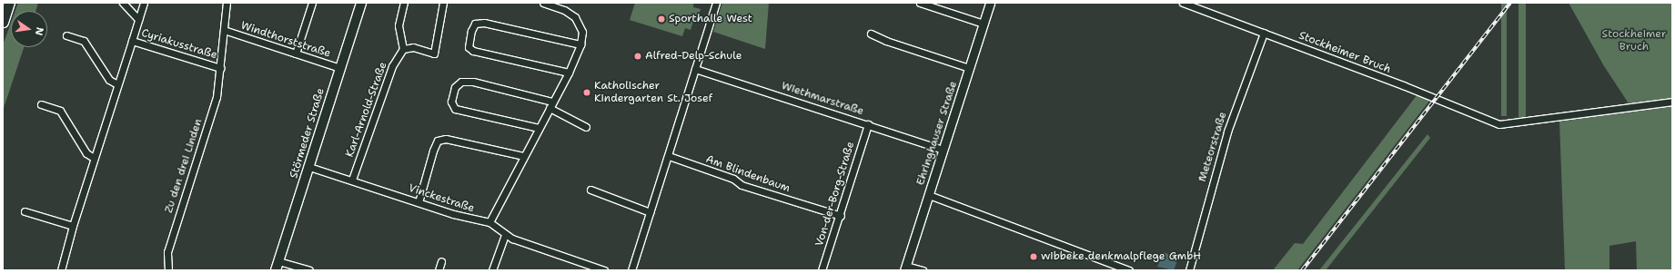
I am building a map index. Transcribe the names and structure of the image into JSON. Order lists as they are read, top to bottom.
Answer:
{
  "streets": {
    "main road": ["Störmeder Straße"],
    "street": [
      "Windthorststraße",
      "Cyriakusstraße",
      "Stockheimer Bruch",
      "Wiethmarstraße",
      "Karl-Arnold-Straße",
      "Ehringhauser Straße",
      "Meteorstraße",
      "Zu den drei Linden",
      "Am Blindenbaum",
      "Von-der-Borg-Straße",
      "Vinckestraße"
    ]
  },
  "crossings": [
    ["Windthorststraße", "Störmeder Straße"],
    ["Windthorststraße", "Zu den drei Linden"],
    ["Cyriakusstraße", "Zu den drei Linden"],
    ["Stockheimer Bruch", "Meteorstraße"],
    ["Wiethmarstraße", "Ehringhauser Straße"],
    ["Wiethmarstraße", "Von-der-Borg-Straße"],
    ["Karl-Arnold-Straße", "Vinckestraße"],
    ["Störmeder Straße", "Vinckestraße"],
    ["Am Blindenbaum", "Von-der-Borg-Straße"]
  ],
  "parks": ["Stockheimer Bruch"],
  "places": [
    "Sporthalle West",
    "Alfred-Delp-Schule",
    "Katholischer Kindergarten St. Josef",
    "wibbeke denkmalpflege GmbH"
  ],
  "north": "right"
}
